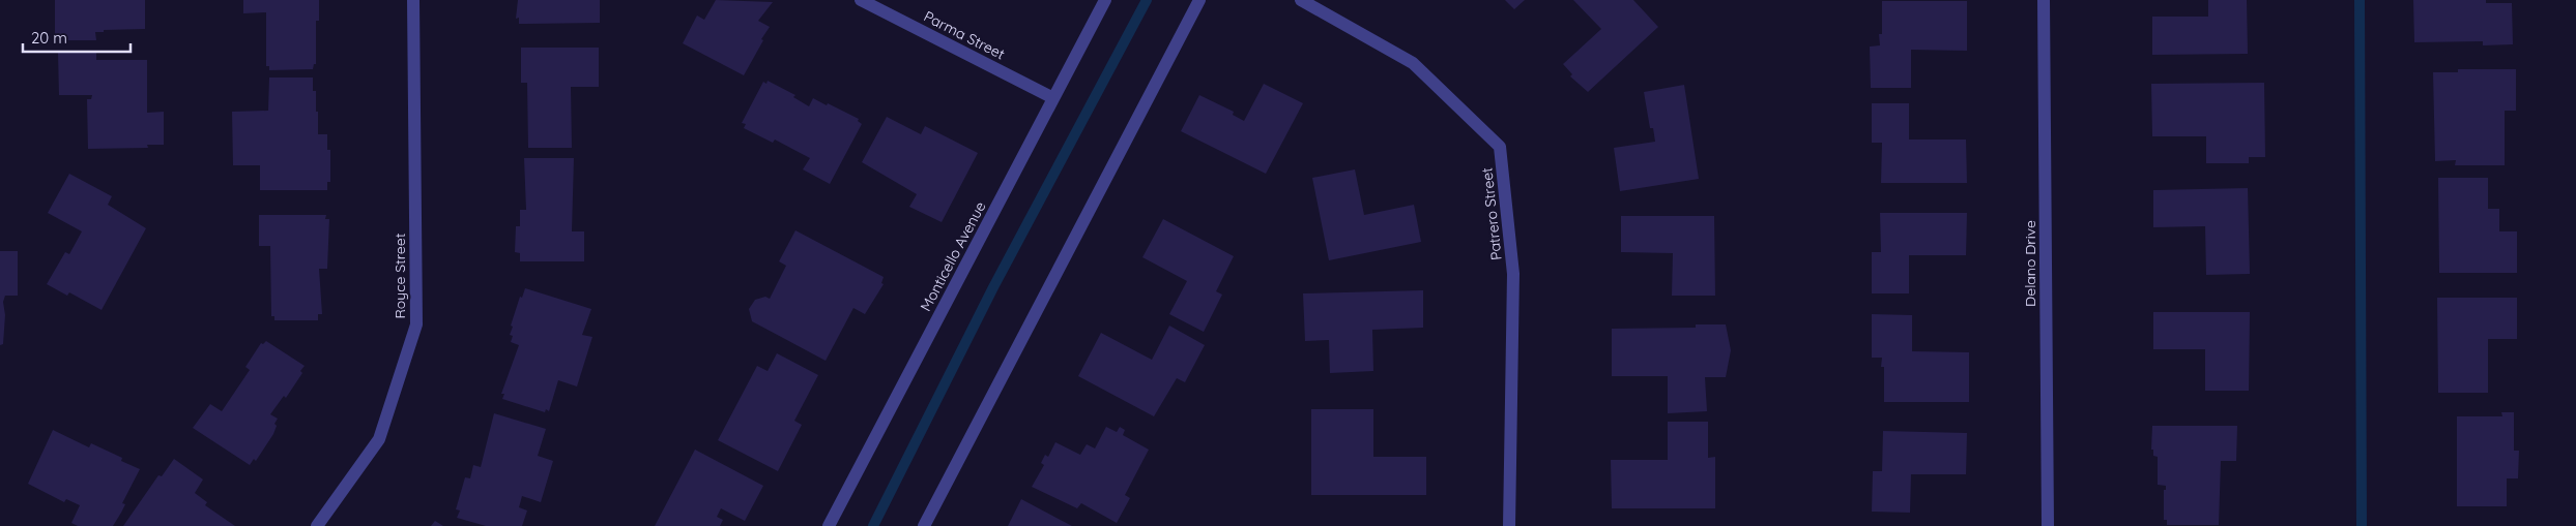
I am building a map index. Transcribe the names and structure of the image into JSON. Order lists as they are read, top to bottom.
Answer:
{
  "streets": {
    "street": [
      "Parma Street",
      "Patrero Street",
      "Monticello Avenue",
      "Delano Drive",
      "Royce Street"
    ]
  },
  "crossings": [
    ["Parma Street", "Monticello Avenue"]
  ],
  "scale_bar": "20 m"
}
